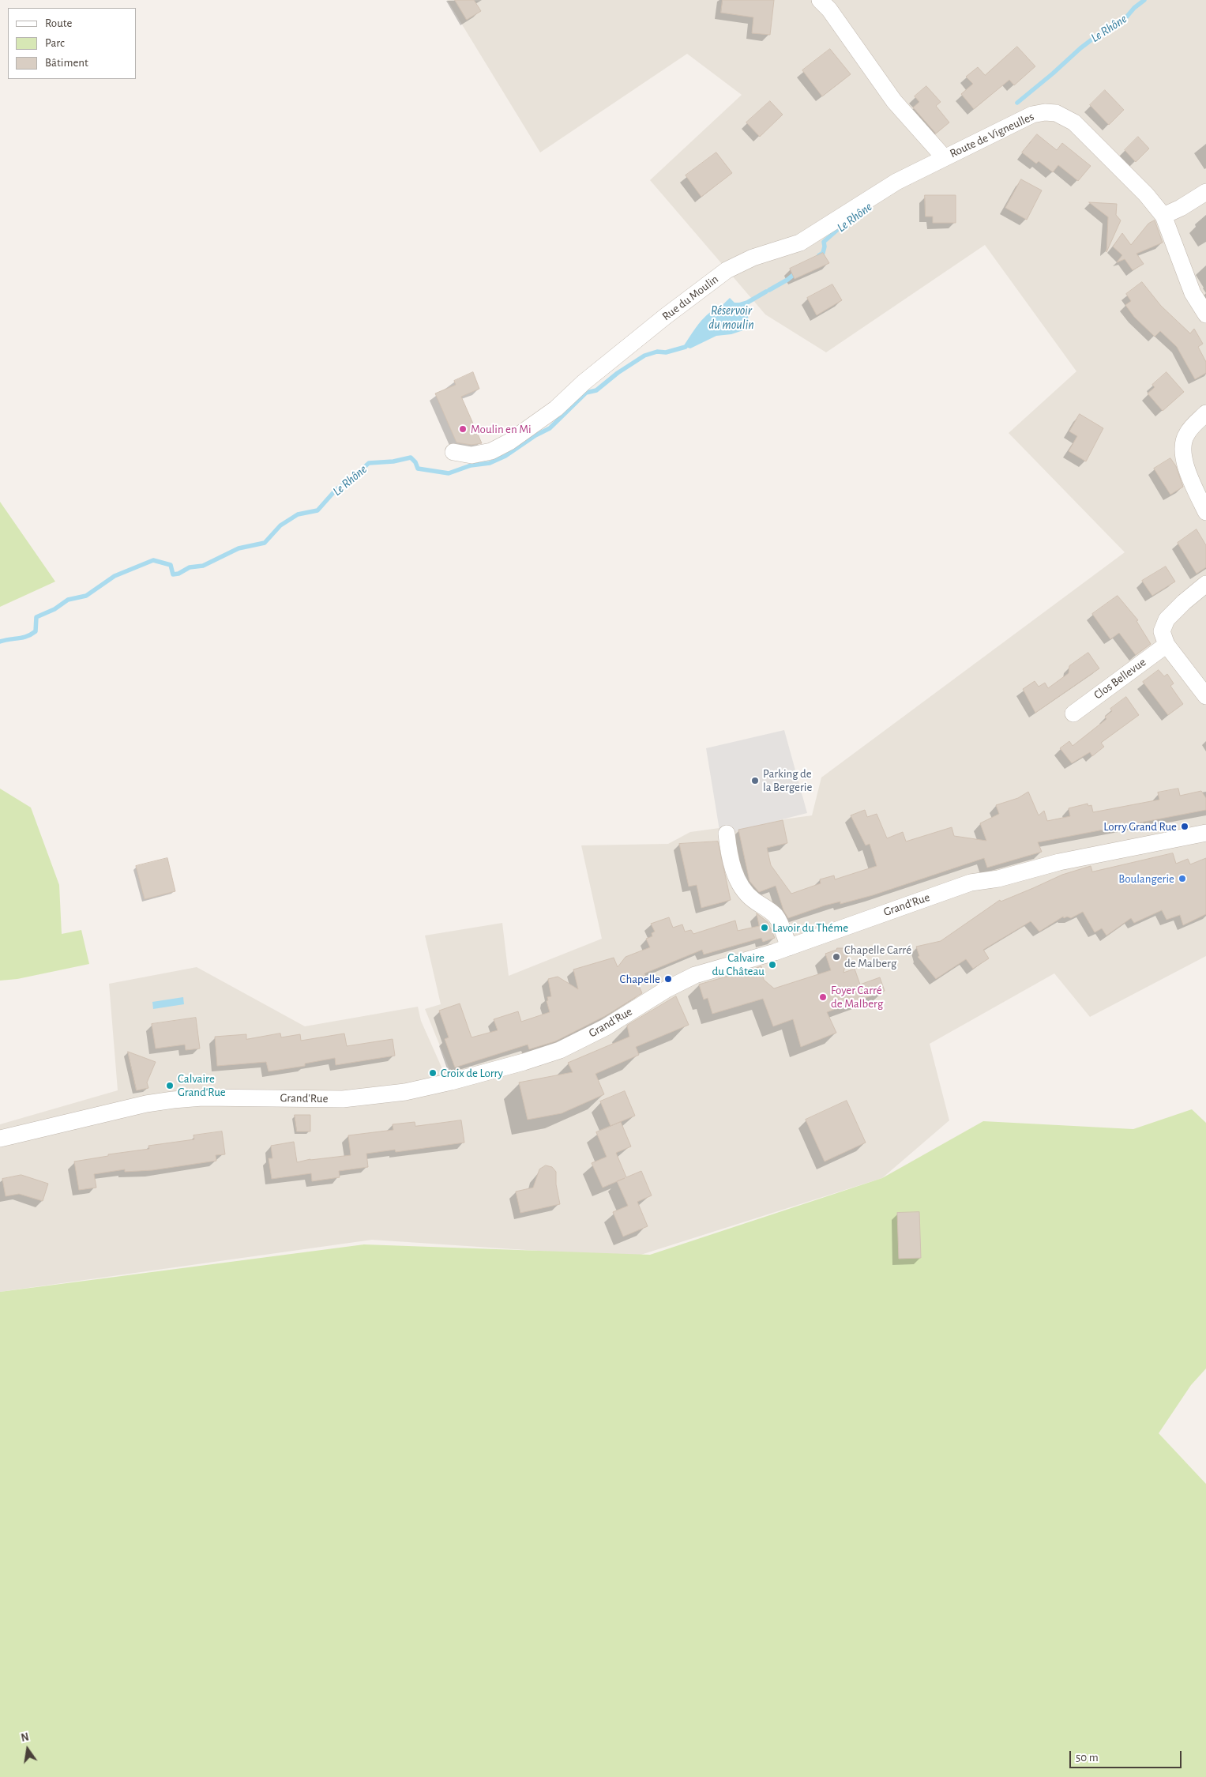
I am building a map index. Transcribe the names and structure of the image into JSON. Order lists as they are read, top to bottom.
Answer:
{
  "streets": {
    "street": [
      "Route de Vigneulles",
      "Rue du Moulin",
      "Clos Bellevue",
      "Grand'Rue"
    ]
  },
  "crossings": [
    ["Route de Vigneulles", "Rue du Moulin"]
  ],
  "water": ["Le Rhône", "Réservoir du moulin"],
  "places": [
    "Moulin en Mi",
    "Parking de la Bergerie",
    "Lorry Grand Rue",
    "Boulangerie",
    "Lavoir du Théme",
    "Chapelle Carré de Malberg",
    "Calvaire du Château",
    "Chapelle",
    "Foyer Carré de Malberg",
    "Croix de Lorry",
    "Calvaire Grand'Rue"
  ],
  "legend": ["Route", "Parc", "Bâtiment"],
  "scale_bar": "50 m",
  "north": "top"
}
